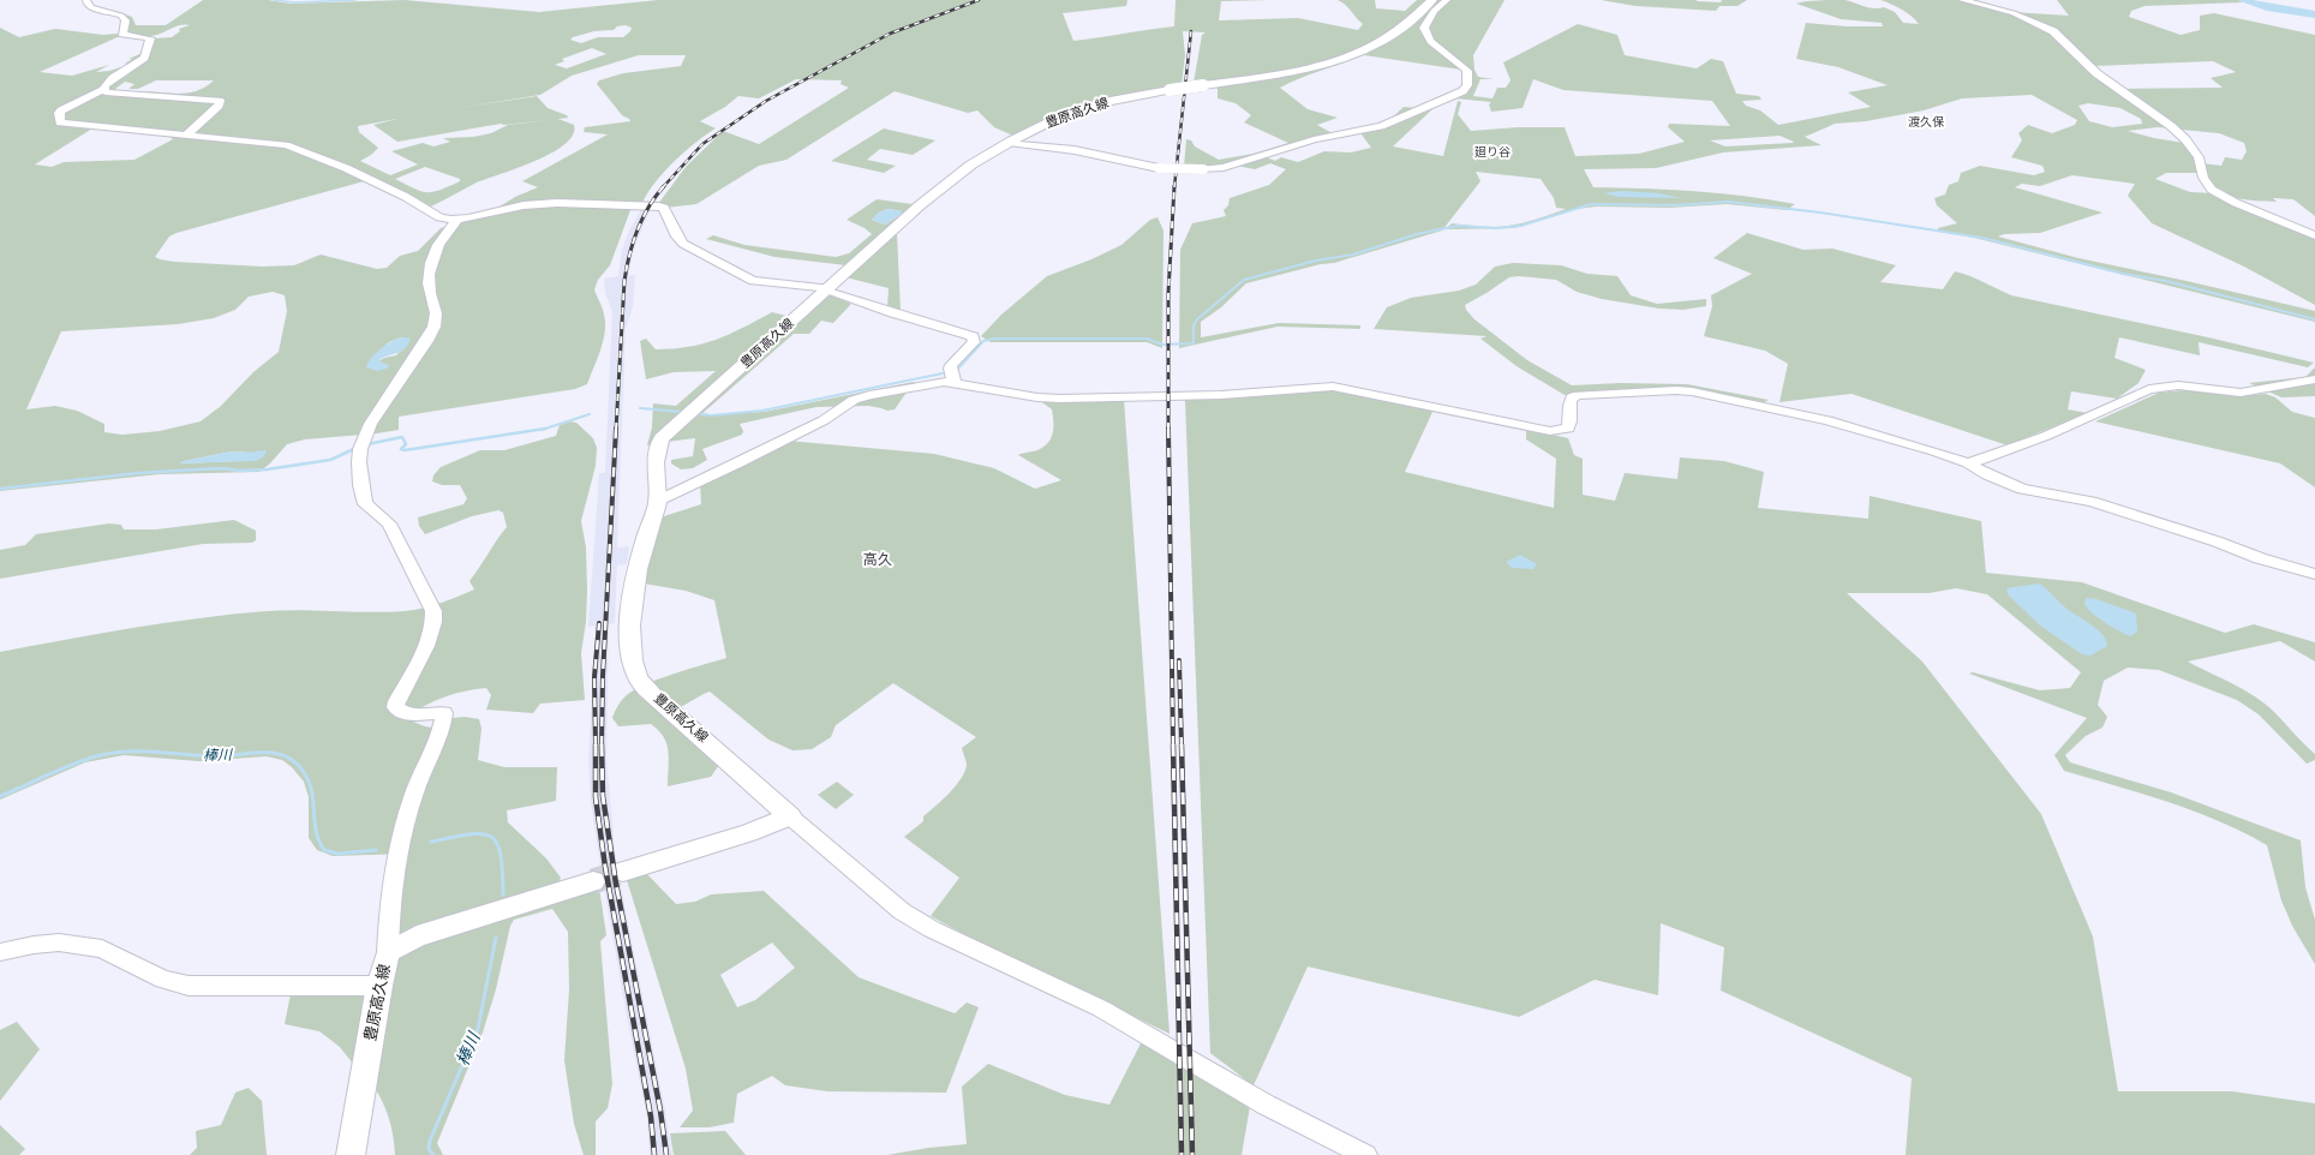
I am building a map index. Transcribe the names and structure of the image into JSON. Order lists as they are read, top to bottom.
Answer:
{
  "streets": {
    "main road": ["豊原高久線"]
  },
  "districts": ["渡久保", "廻り谷", "高久"],
  "water": ["棒川"]
}
